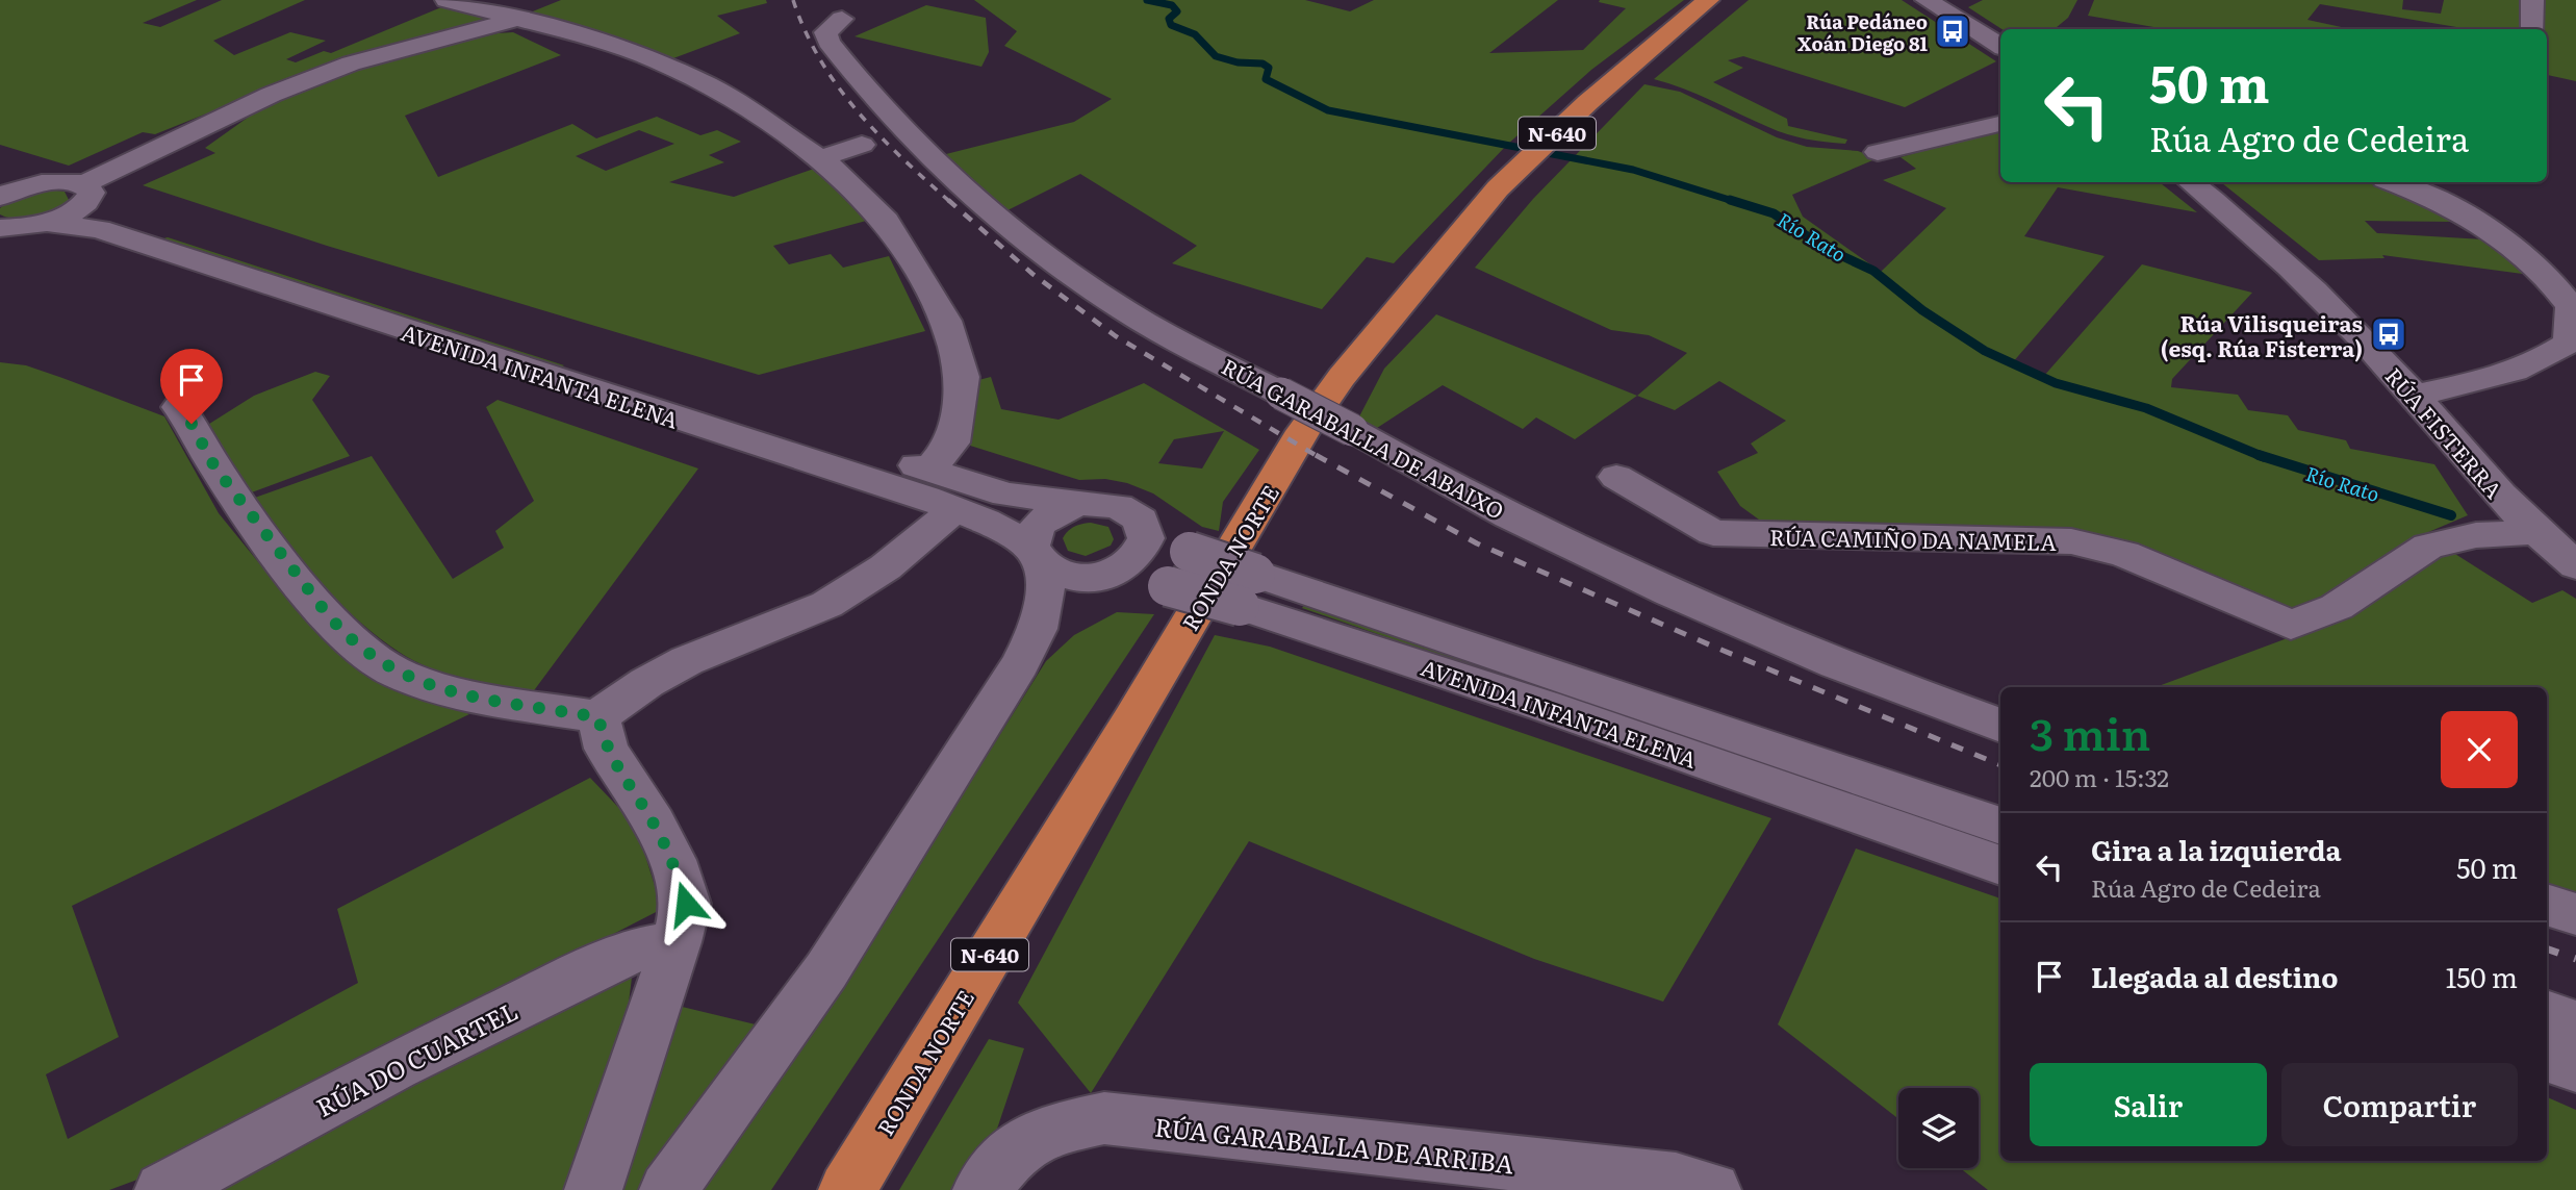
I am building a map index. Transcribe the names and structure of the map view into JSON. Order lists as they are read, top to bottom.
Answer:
{
  "streets": {
    "highway": ["N-640", "RONDA NORTE"],
    "street": [
      "AVENIDA INFANTA ELENA",
      "RÚA FISTERRA",
      "RÚA GARABALLA DE ABAIXO",
      "RÚA CAMIÑO DA NAMELA",
      "RÚA DO CUARTEL",
      "RÚA GARABALLA DE ARRIBA"
    ]
  },
  "crossings": [
    ["RÚA FISTERRA", "RÚA CAMIÑO DA NAMELA"]
  ],
  "water": ["Río Rato"],
  "places": {
    "bus stop": ["Rúa Pedáneo Xoán Diego 81", "Rúa Vilisqueiras (esq. Rúa Fisterra)"]
  },
  "page": {
    "turn": ["50 m", "Rúa Agro de Cedeira"],
    "heading": ["3 min", "200 m · 15:32"],
    "list": [
      {
        "name": "Gira a la izquierda",
        "note": "Rúa Agro de Cedeira",
        "value": "50 m"
      },
      {
        "name": "Llegada al destino",
        "value": "150 m"
      }
    ],
    "buttons": ["Salir", "Compartir"]
  }
}
